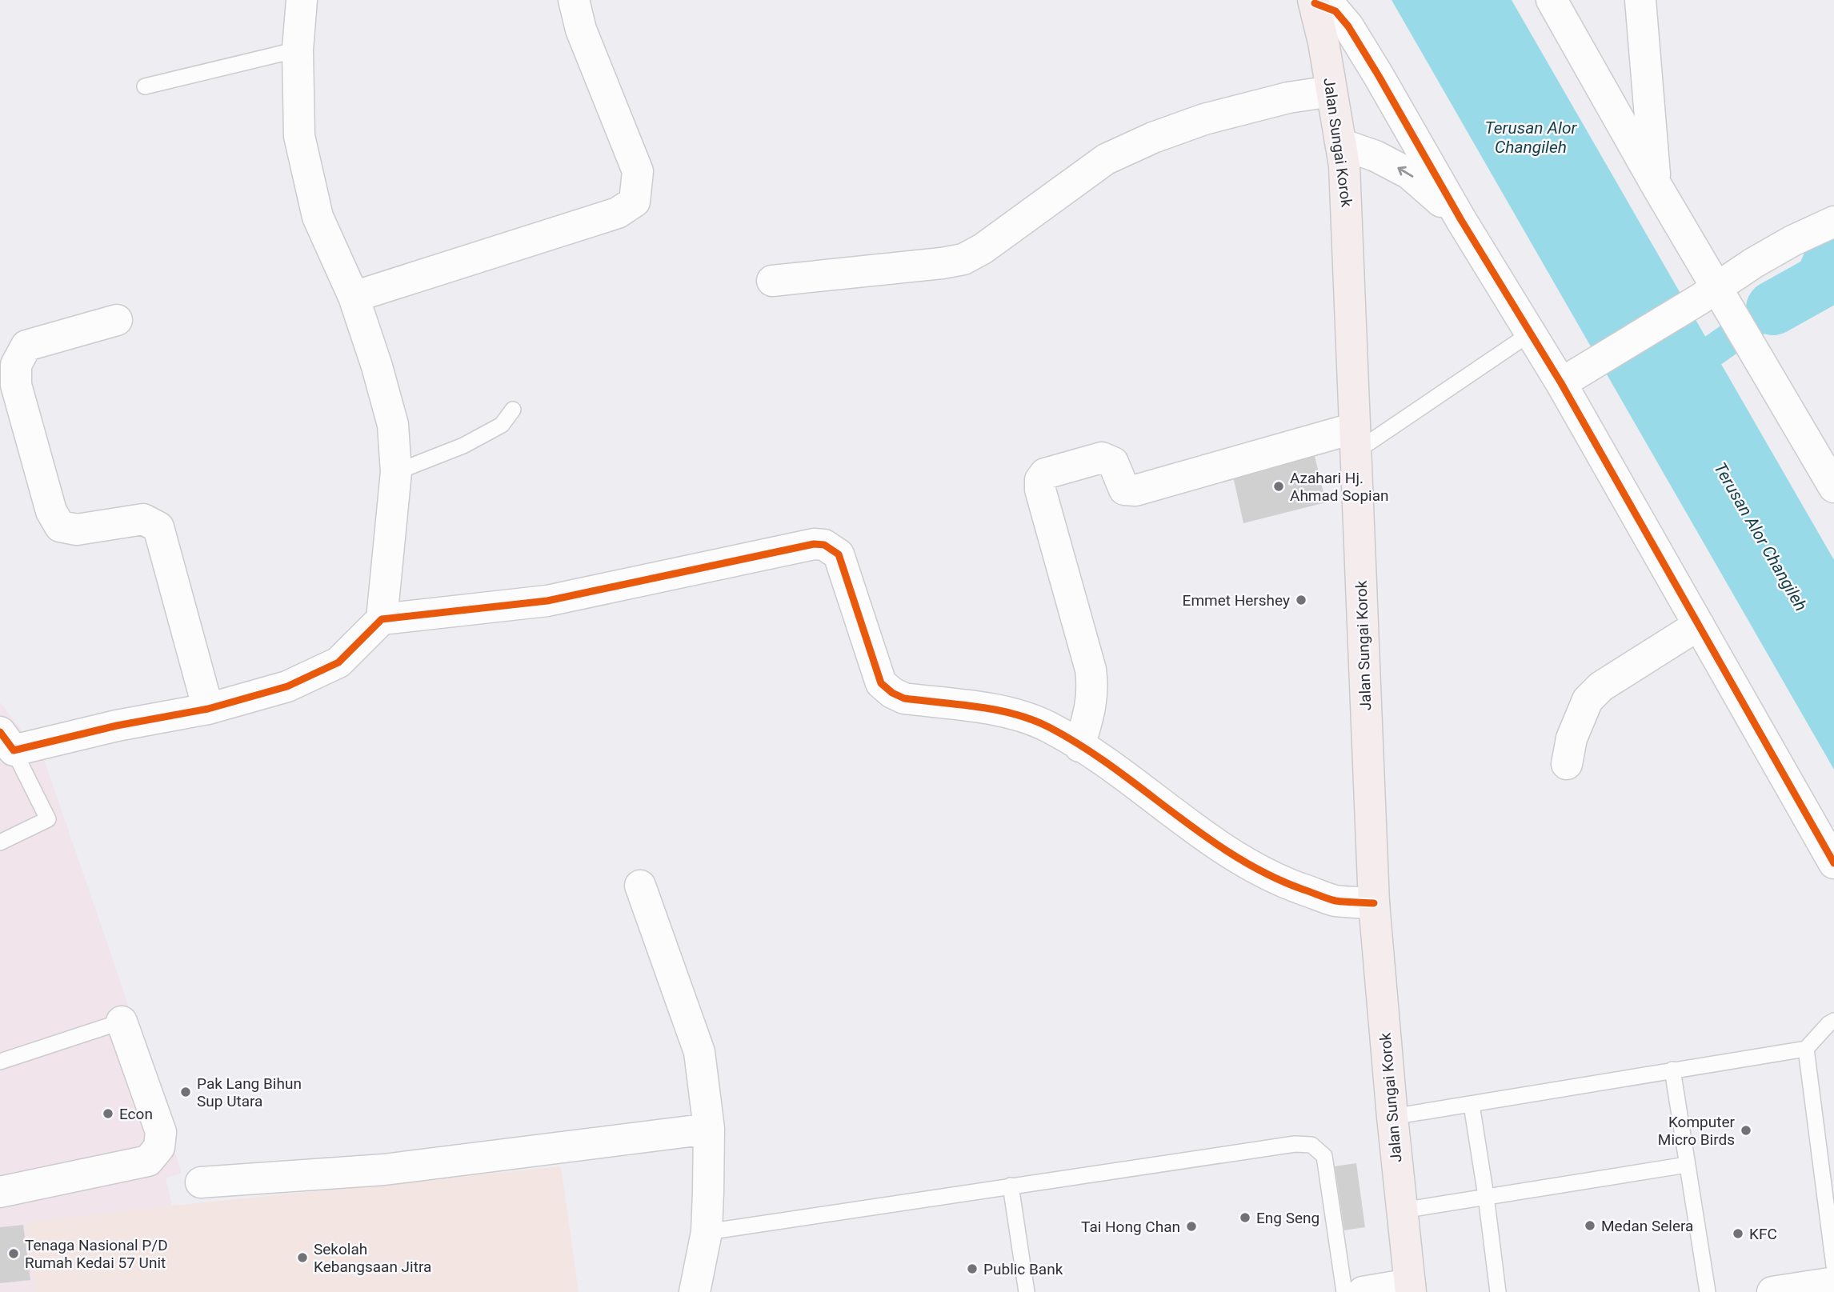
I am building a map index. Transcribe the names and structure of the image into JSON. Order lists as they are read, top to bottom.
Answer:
{
  "streets": {
    "main road": ["Jalan Sungai Korok"]
  },
  "water": ["Terusan Alor Changileh"],
  "places": [
    "Azahari Hj. Ahmad Sopian",
    "Emmet Hershey",
    "Pak Lang Bihun Sup Utara",
    "Econ",
    "Komputer Micro Birds",
    "Eng Seng",
    "Medan Selera",
    "Tai Hong Chan",
    "KFC",
    "Tenaga Nasional P/D Rumah Kedai 57 Unit",
    "Sekolah Kebangsaan Jitra",
    "Public Bank"
  ]
}
